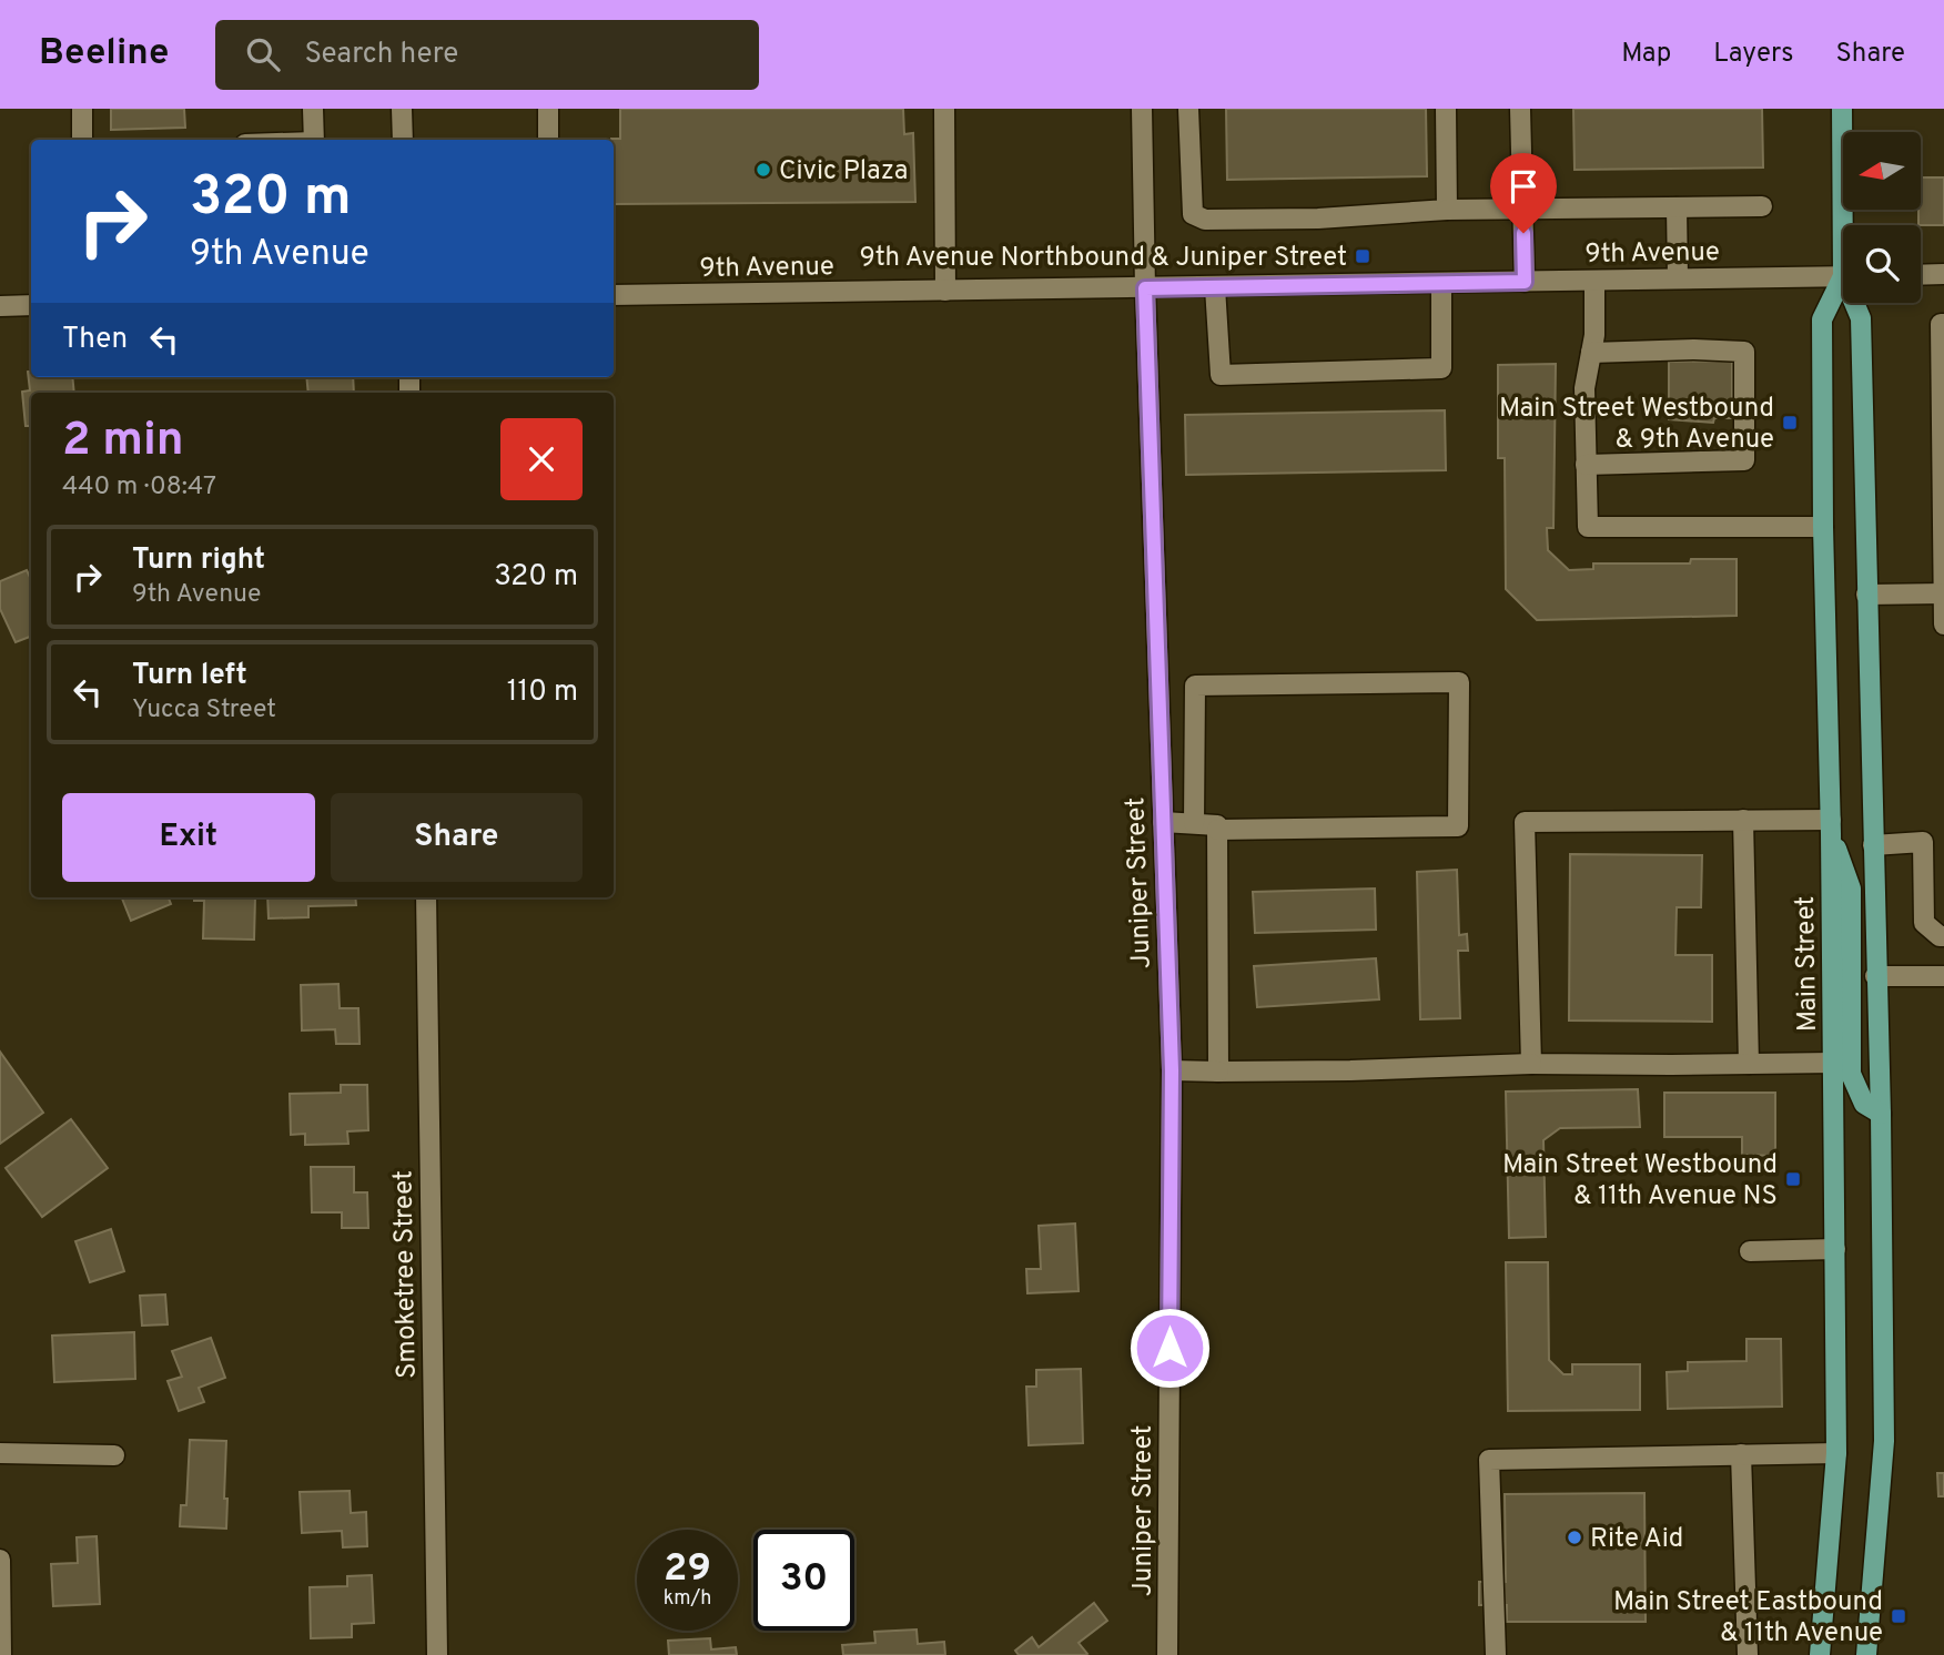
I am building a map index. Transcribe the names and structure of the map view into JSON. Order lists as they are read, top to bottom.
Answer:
{
  "streets": {
    "main road": ["Main Street"],
    "street": ["9th Avenue", "Juniper Street", "Smoketree Street"]
  },
  "crossings": [
    ["9th Avenue", "Juniper Street"]
  ],
  "places": {
    "other": ["Civic Plaza", "Rite Aid"],
    "transit": [
      "9th Avenue Northbound & Juniper Street",
      "Main Street Westbound & 9th Avenue",
      "Main Street Westbound & 11th Avenue NS",
      "Main Street Eastbound & 11th Avenue"
    ]
  },
  "north": "left",
  "page": {
    "header": "Beeline",
    "search": "Search here",
    "nav": ["Map", "Layers", "Share"],
    "turn": ["320 m", "9th Avenue"],
    "then": "Then",
    "heading": ["2 min", "440 m · 08:47"],
    "list": [
      {
        "name": "Turn right",
        "note": "9th Avenue",
        "value": "320 m"
      },
      {
        "name": "Turn left",
        "note": "Yucca Street",
        "value": "110 m"
      }
    ],
    "buttons": ["Exit", "Share"],
    "speed": "29 km/h",
    "limit": "30"
  }
}
